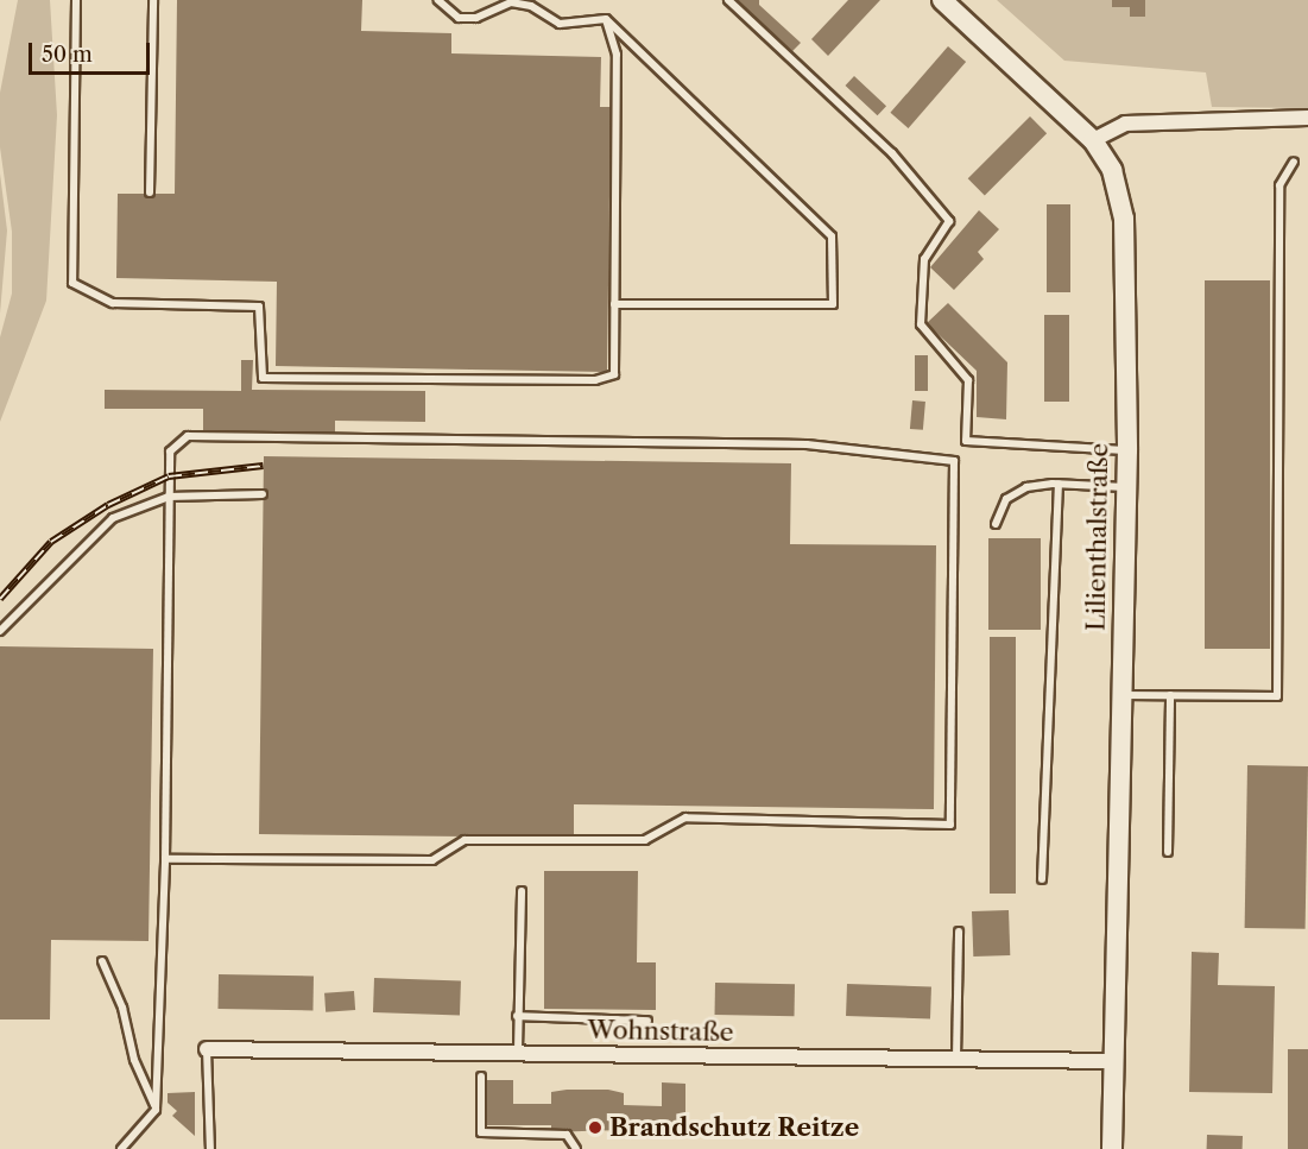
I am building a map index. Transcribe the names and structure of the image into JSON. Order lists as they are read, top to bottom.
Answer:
{
  "streets": {
    "main road": ["Lilienthalstraße"],
    "street": ["Wohnstraße"]
  },
  "crossings": [
    ["Lilienthalstraße", "Wohnstraße"]
  ],
  "places": ["Brandschutz Reitze"],
  "scale_bar": "50 m"
}
